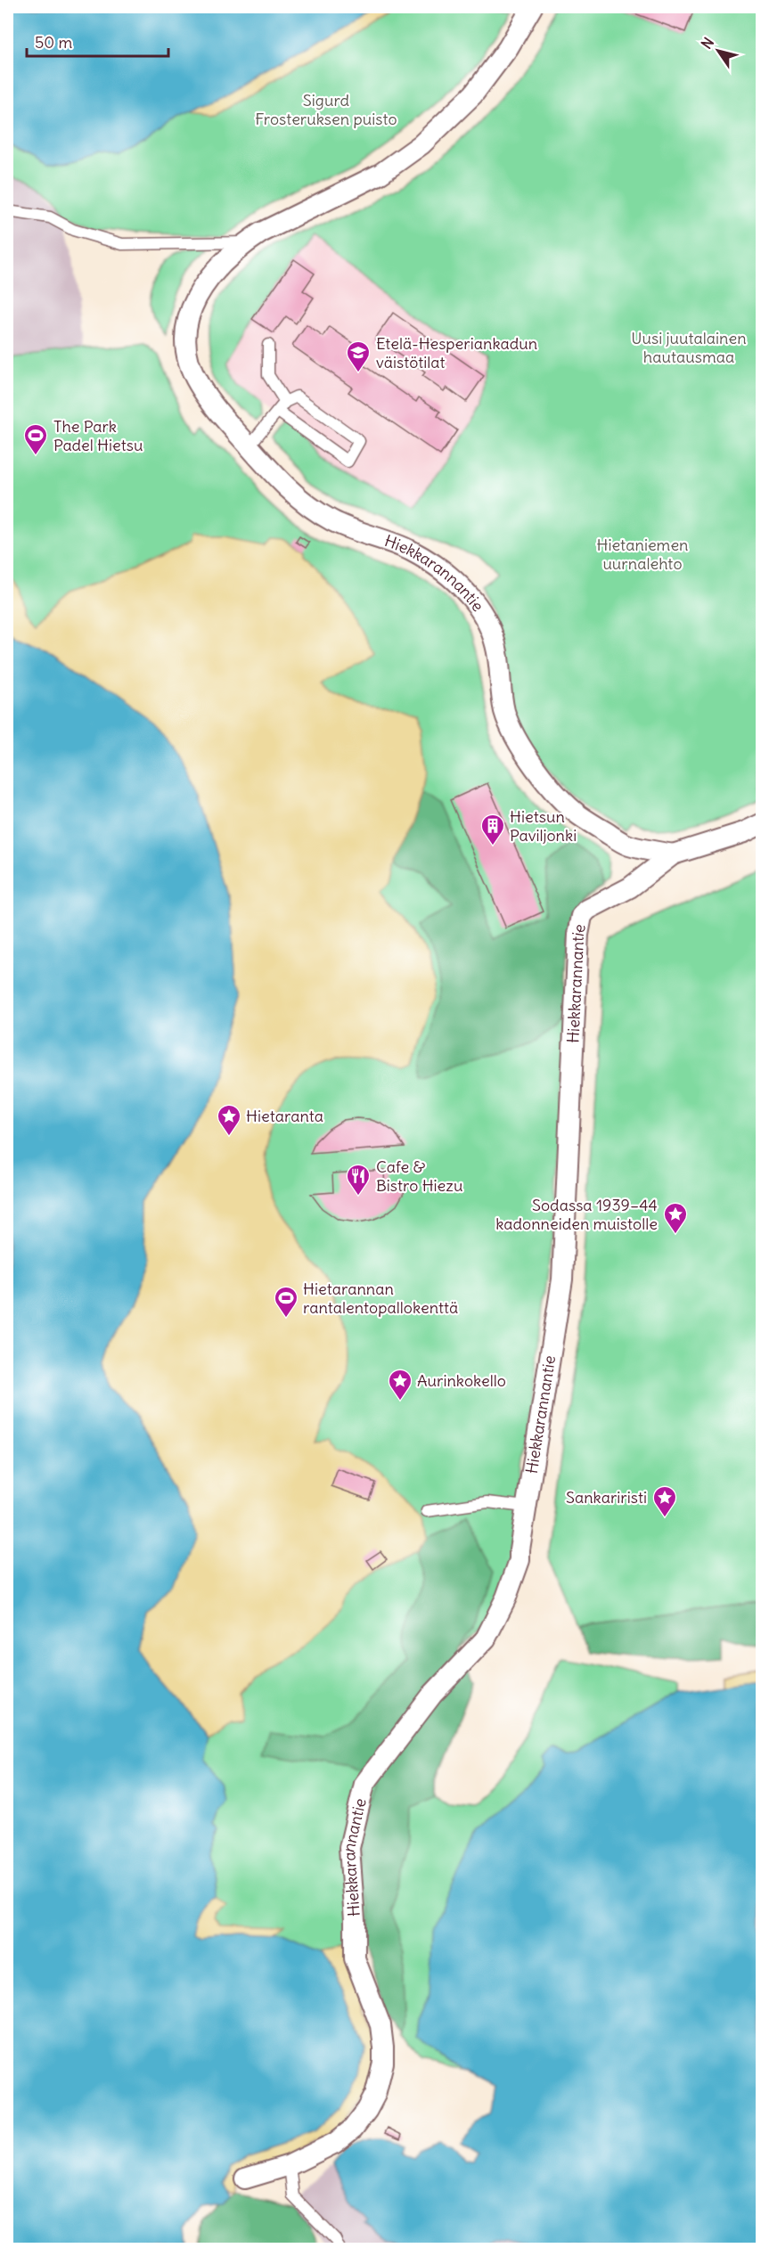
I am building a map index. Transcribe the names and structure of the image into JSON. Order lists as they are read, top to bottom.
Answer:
{
  "streets": {
    "street": ["Hiekkarannantie"]
  },
  "parks": ["Sigurd Frosteruksen puisto", "Uusi juutalainen hautausmaa", "Hietaniemen uurnalehto"],
  "places": {
    "school or university": ["Etelä-Hesperiankadun väistötilat"],
    "sports": ["The Park Padel Hietsu", "Hietarannan rantalentopallokenttä"],
    "building": ["Hietsun Paviljonki"],
    "place": [
      "Hietaranta",
      "Sodassa 1939–44 kadonneiden muistolle",
      "Aurinkokello",
      "Sankariristi"
    ],
    "restaurant": ["Cafe & Bistro Hiezu"]
  },
  "scale_bar": "50 m",
  "north": "top left"
}
